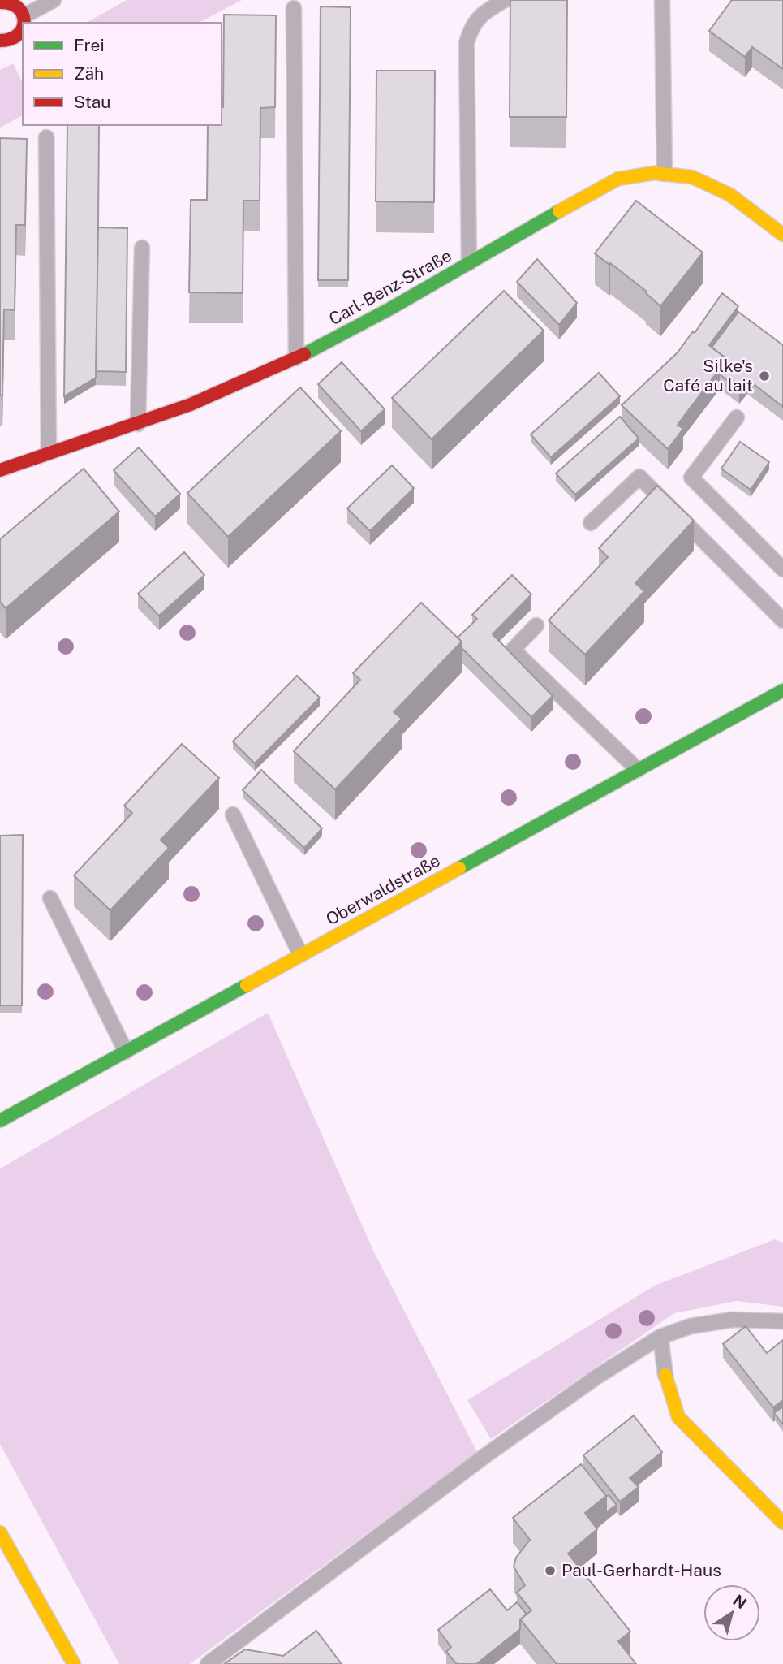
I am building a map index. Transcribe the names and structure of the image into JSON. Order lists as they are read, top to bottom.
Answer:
{
  "streets": {
    "street": ["Carl-Benz-Straße", "Oberwaldstraße"]
  },
  "places": ["Silke's Café au lait", "Paul-Gerhardt-Haus"],
  "legend": ["Frei", "Zäh", "Stau"],
  "north": "top right"
}
